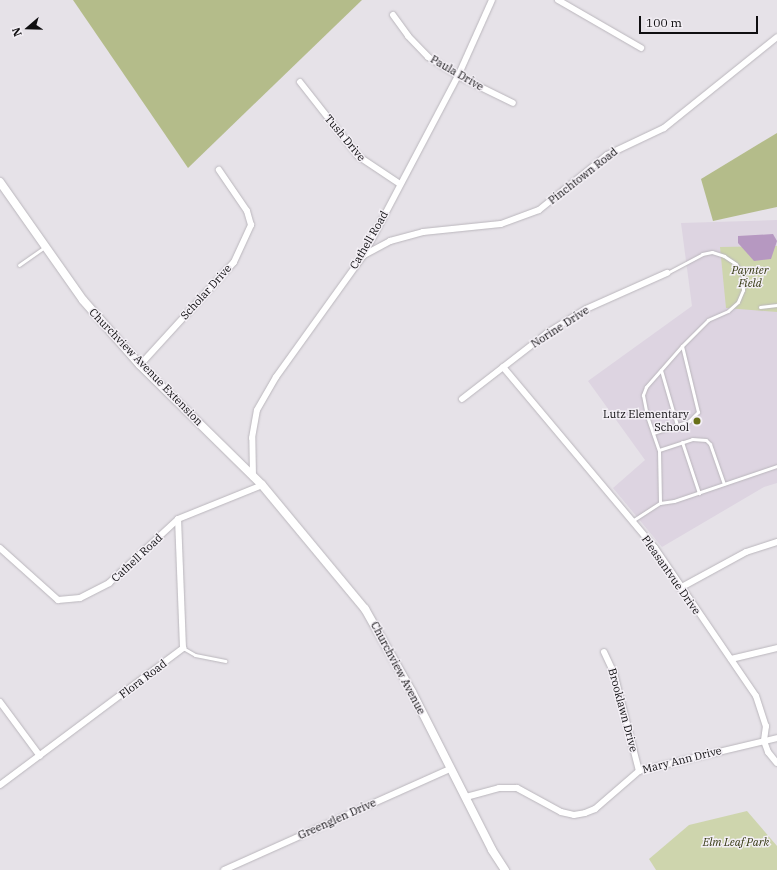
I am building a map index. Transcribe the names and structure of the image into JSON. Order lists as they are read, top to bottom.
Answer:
{
  "streets": {
    "street": [
      "Paula Drive",
      "Tush Drive",
      "Pinchtown Road",
      "Cathell Road",
      "Scholar Drive",
      "Norine Drive",
      "Churchview Avenue Extension",
      "Pleasantvue Drive",
      "Churchview Avenue",
      "Flora Road",
      "Brooklawn Drive",
      "Mary Ann Drive",
      "Greenglen Drive"
    ]
  },
  "crossings": [
    ["Paula Drive", "Cathell Road"],
    ["Tush Drive", "Cathell Road"],
    ["Pinchtown Road", "Cathell Road"],
    ["Cathell Road", "Churchview Avenue Extension"],
    ["Cathell Road", "Churchview Avenue"],
    ["Scholar Drive", "Churchview Avenue Extension"],
    ["Norine Drive", "Pleasantvue Drive"],
    ["Churchview Avenue Extension", "Churchview Avenue"],
    ["Pleasantvue Drive", "Mary Ann Drive"],
    ["Churchview Avenue", "Mary Ann Drive"],
    ["Churchview Avenue", "Greenglen Drive"],
    ["Brooklawn Drive", "Mary Ann Drive"]
  ],
  "parks": ["Paynter Field", "Elm Leaf Park"],
  "places": ["Lutz Elementary School"],
  "scale_bar": "100 m",
  "north": "left"
}
